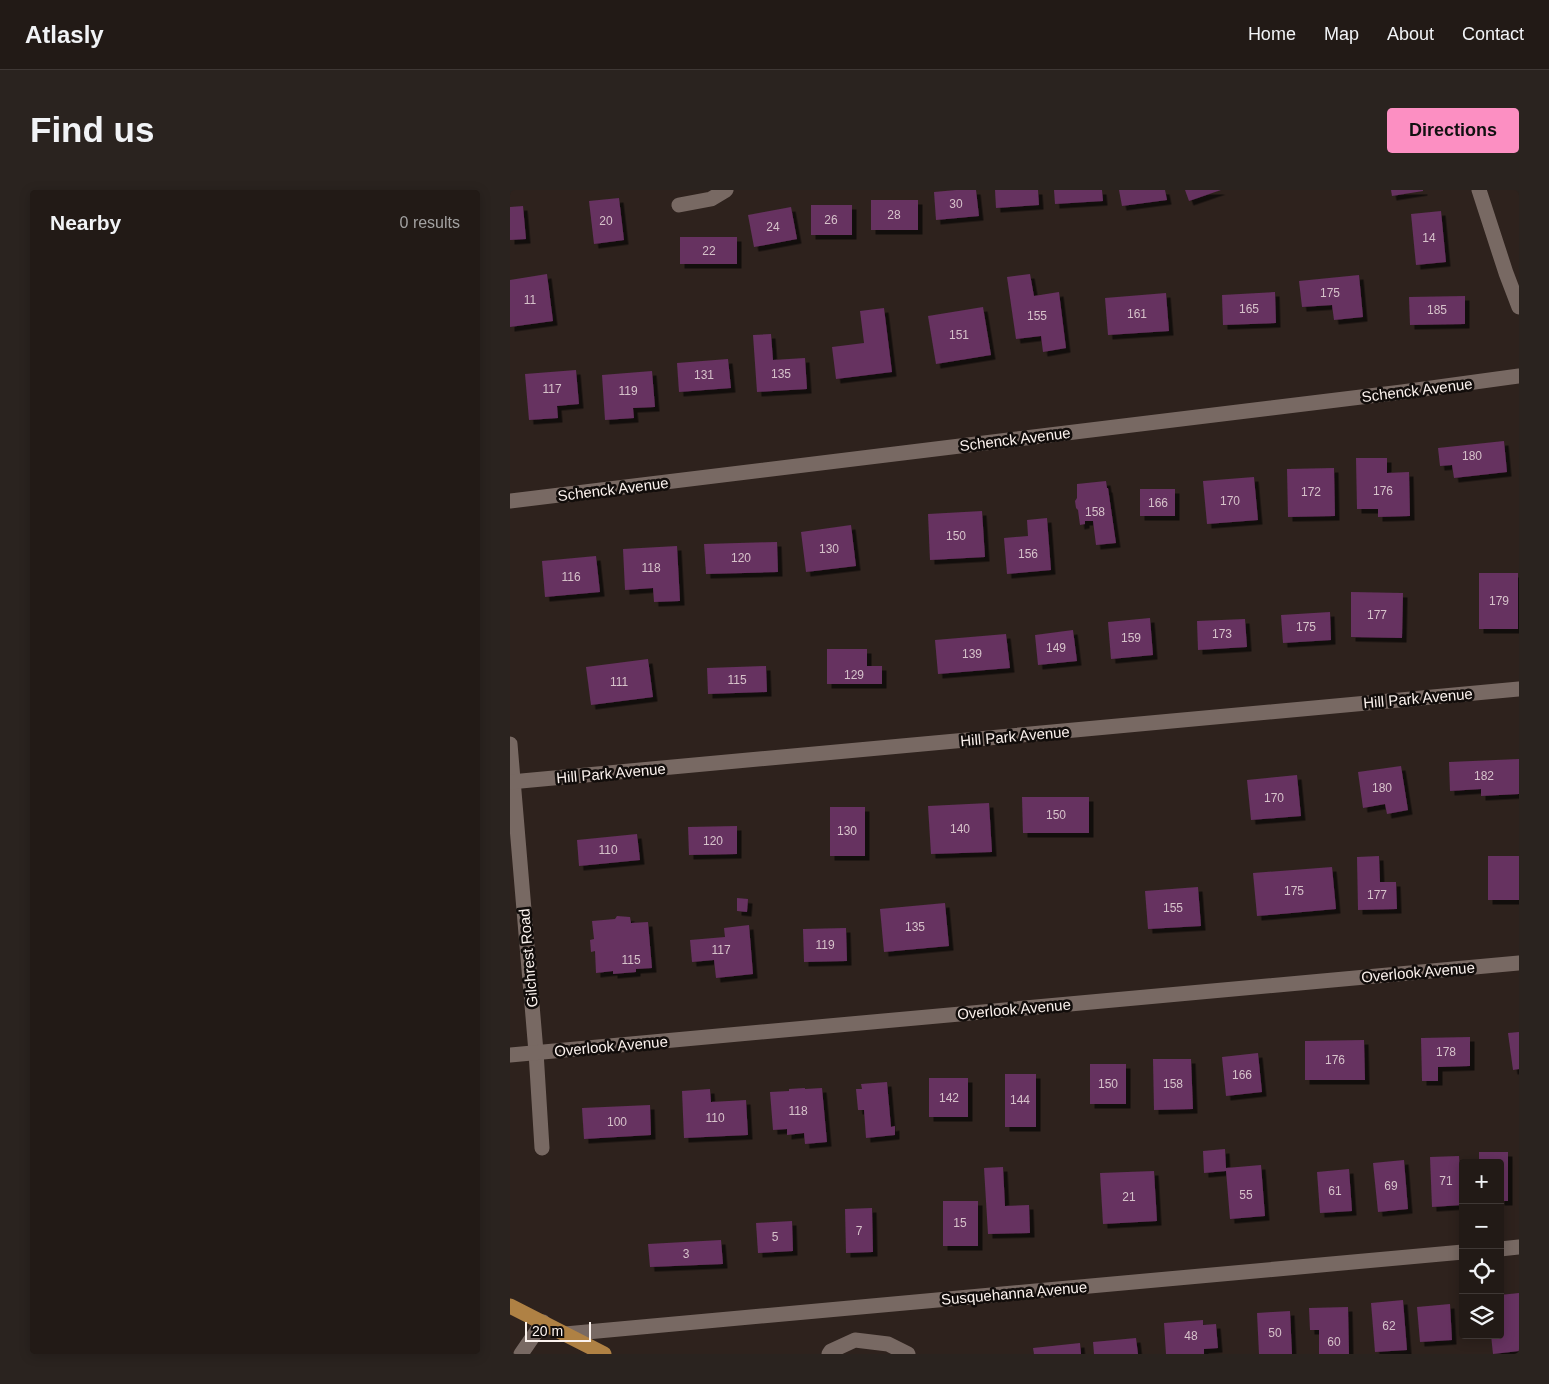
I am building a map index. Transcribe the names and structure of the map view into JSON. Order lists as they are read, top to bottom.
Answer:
{
  "streets": {
    "street": [
      "Schenck Avenue",
      "Hill Park Avenue",
      "Gilchrest Road",
      "Overlook Avenue",
      "Susquehanna Avenue"
    ]
  },
  "crossings": [
    ["Hill Park Avenue", "Gilchrest Road"],
    ["Gilchrest Road", "Overlook Avenue"]
  ],
  "house_numbers": [
    "30",
    "28",
    "26",
    "20",
    "24",
    "14",
    "22",
    "175",
    "11",
    "165",
    "185",
    "161",
    "155",
    "151",
    "135",
    "131",
    "117",
    "119",
    "180",
    "176",
    "172",
    "170",
    "166",
    "158",
    "150",
    "130",
    "156",
    "120",
    "118",
    "116",
    "179",
    "177",
    "175",
    "173",
    "159",
    "149",
    "139",
    "129",
    "115",
    "111",
    "182",
    "180",
    "170",
    "150",
    "140",
    "130",
    "120",
    "110",
    "175",
    "177",
    "155",
    "135",
    "119",
    "117",
    "115",
    "178",
    "176",
    "166",
    "150",
    "158",
    "142",
    "144",
    "118",
    "110",
    "100",
    "71",
    "69",
    "61",
    "55",
    "21",
    "15",
    "7",
    "5",
    "3",
    "62",
    "50",
    "48",
    "60"
  ],
  "scale_bar": "20 m",
  "page": {
    "header": "Atlasly",
    "nav": [
      "Home",
      "Map",
      "About",
      "Contact"
    ],
    "buttons": "Directions",
    "title": "Find us",
    "heading": ["Nearby", "0 results"],
    "map_buttons": ["+", "−"],
    "scale": "20 m"
  }
}
